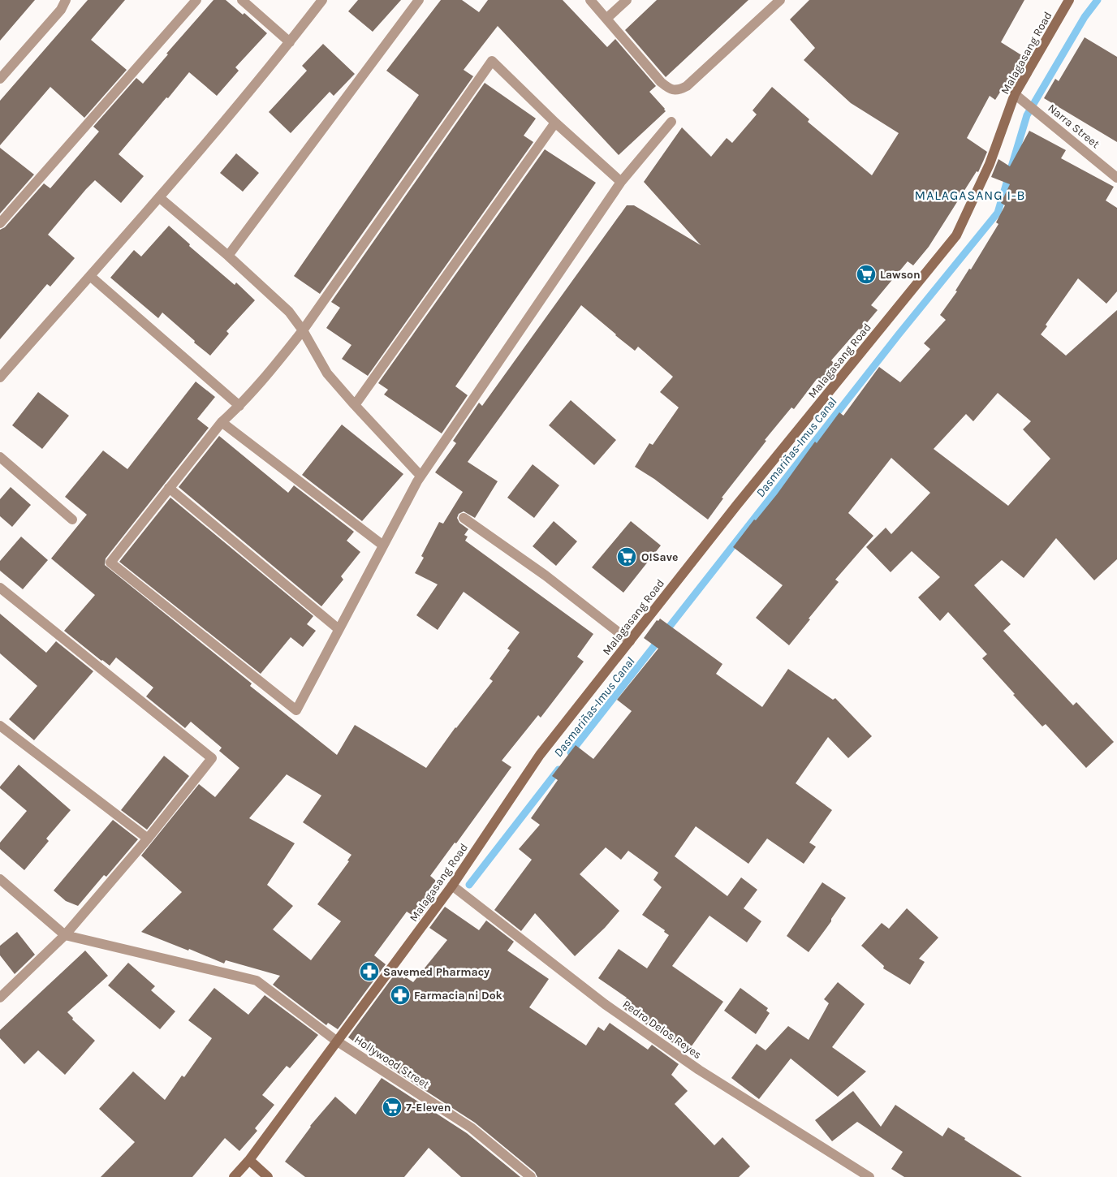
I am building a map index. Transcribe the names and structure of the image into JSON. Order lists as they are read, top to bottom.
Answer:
{
  "streets": {
    "main road": ["Malagasang Road"],
    "street": ["Narra Street", "Pedro Delos Reyes", "Hollywood Street"]
  },
  "crossings": [
    ["Malagasang Road", "Narra Street"],
    ["Malagasang Road", "Pedro Delos Reyes"],
    ["Malagasang Road", "Hollywood Street"]
  ],
  "districts": ["MALAGASANG I-B"],
  "water": ["Dasmariñas-Imus Canal"],
  "places": {
    "supermarket": ["Lawson", "O!Save", "7-Eleven"],
    "pharmacy": ["Savemed Pharmacy", "Farmacia ni Dok"]
  }
}
